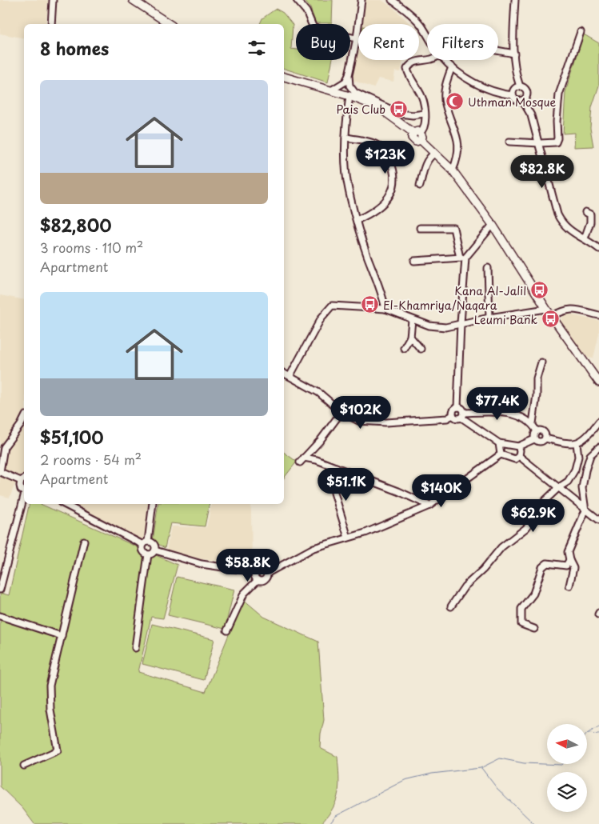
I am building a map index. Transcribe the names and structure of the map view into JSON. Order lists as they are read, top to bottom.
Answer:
{
  "places": {
    "mosque": ["Uthman Mosque"],
    "bus stop": [
      "Pais Club",
      "Kana Al-Jalil",
      "El-Khamriya/Naqara",
      "Leumi Bank"
    ]
  },
  "north": "left",
  "page": {
    "chip": ["Buy", "Rent", "Filters"],
    "heading": "8 homes",
    "list": [
      {
        "name": "$82,800",
        "note": "3 rooms · 110 m² · Apartment"
      },
      {
        "name": "$51,100",
        "note": "2 rooms · 54 m² · Apartment"
      }
    ],
    "price": [
      "$123K",
      "$82.8K",
      "$77.4K",
      "$102K",
      "$51.1K",
      "$140K",
      "$62.9K",
      "$58.8K"
    ]
  }
}
